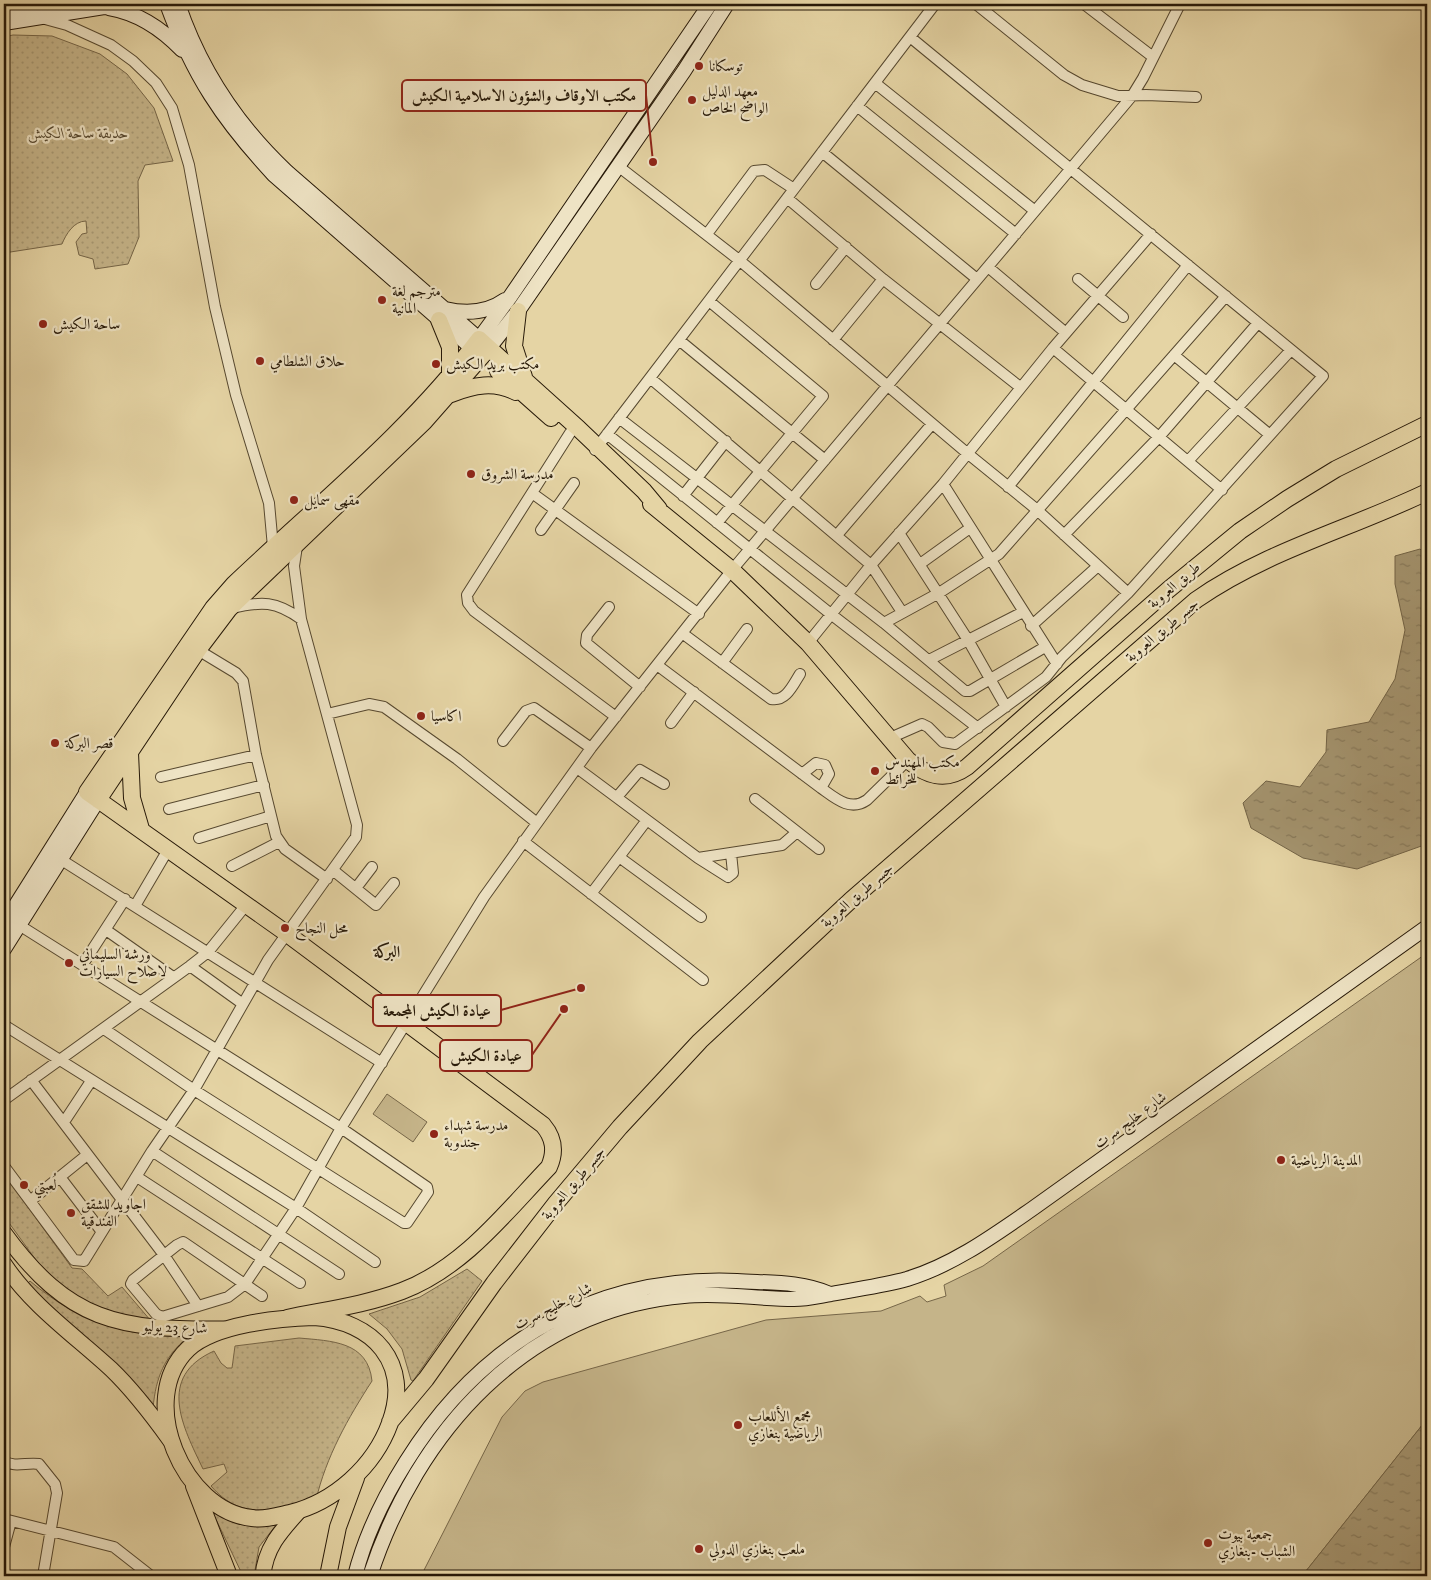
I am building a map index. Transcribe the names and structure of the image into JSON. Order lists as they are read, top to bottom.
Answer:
{
  "streets": {
    "highway": ["طريق العروبة", "جسر طريق العروبة"],
    "main road": ["شارع خليج سرت", "شارع 23 يوليو"]
  },
  "districts": ["البركة"],
  "parks": ["حديقة ساحة الكيش"],
  "places": [
    "توسكانا",
    "معهد الدليل الواضح الخاص",
    "مكتب الاوقاف والشؤون الاسلامية الكيش",
    "مترجم لغة المانية",
    "ساحة الكيش",
    "حلاق الشلطامي",
    "مكتب بريد الكيش",
    "مدرسة الشروق",
    "مقهى سمايل",
    "اكاسيا",
    "قصر البركة",
    "مكتب المهندس للخرائط",
    "محل النجاح",
    "ورشة السليماني لاصلاح السيارات",
    "عيادة الكيش المجمعة",
    "عيادة الكيش",
    "مدرسة شهداء جندوبة",
    "المدينة الرياضية",
    "لُعبتي",
    "اجاويد للشقق الفندقية",
    "مجمع الأللعاب الرياضية بنغازي",
    "جمعية بيوت الشباب -بنغازي",
    "ملعب بنغازي الدولي"
  ]
}
